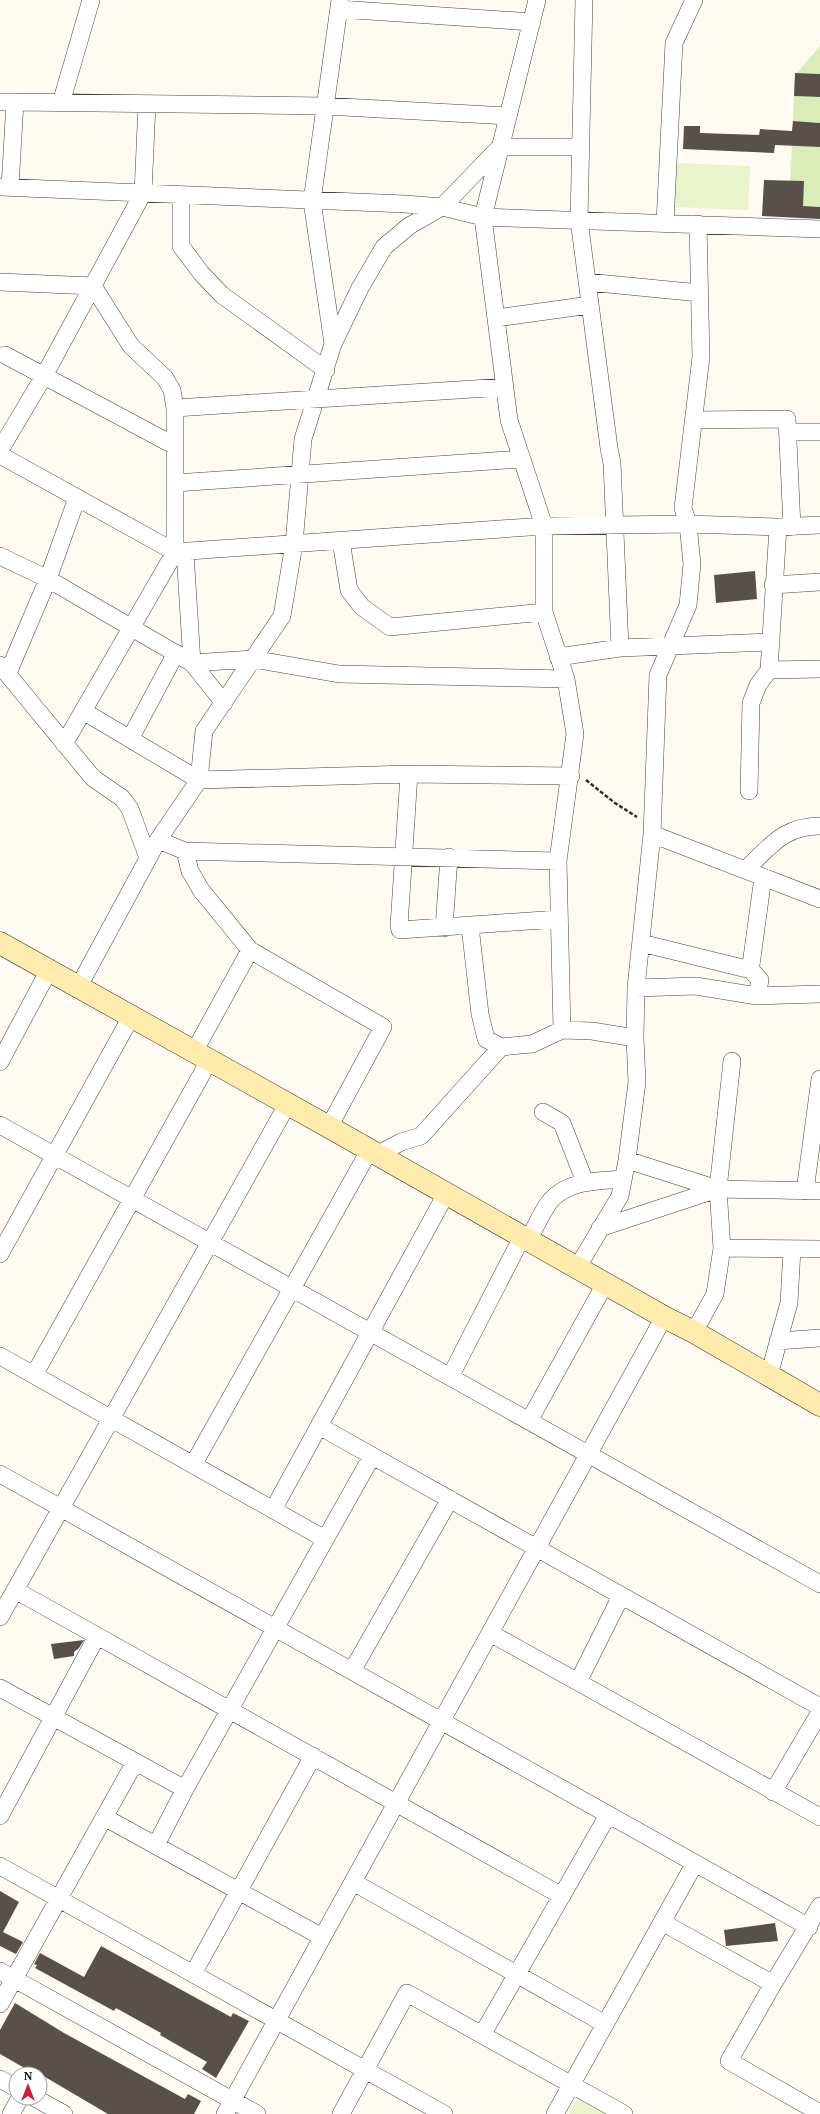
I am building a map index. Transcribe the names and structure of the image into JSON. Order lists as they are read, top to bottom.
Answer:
{
  "north": "top"
}
